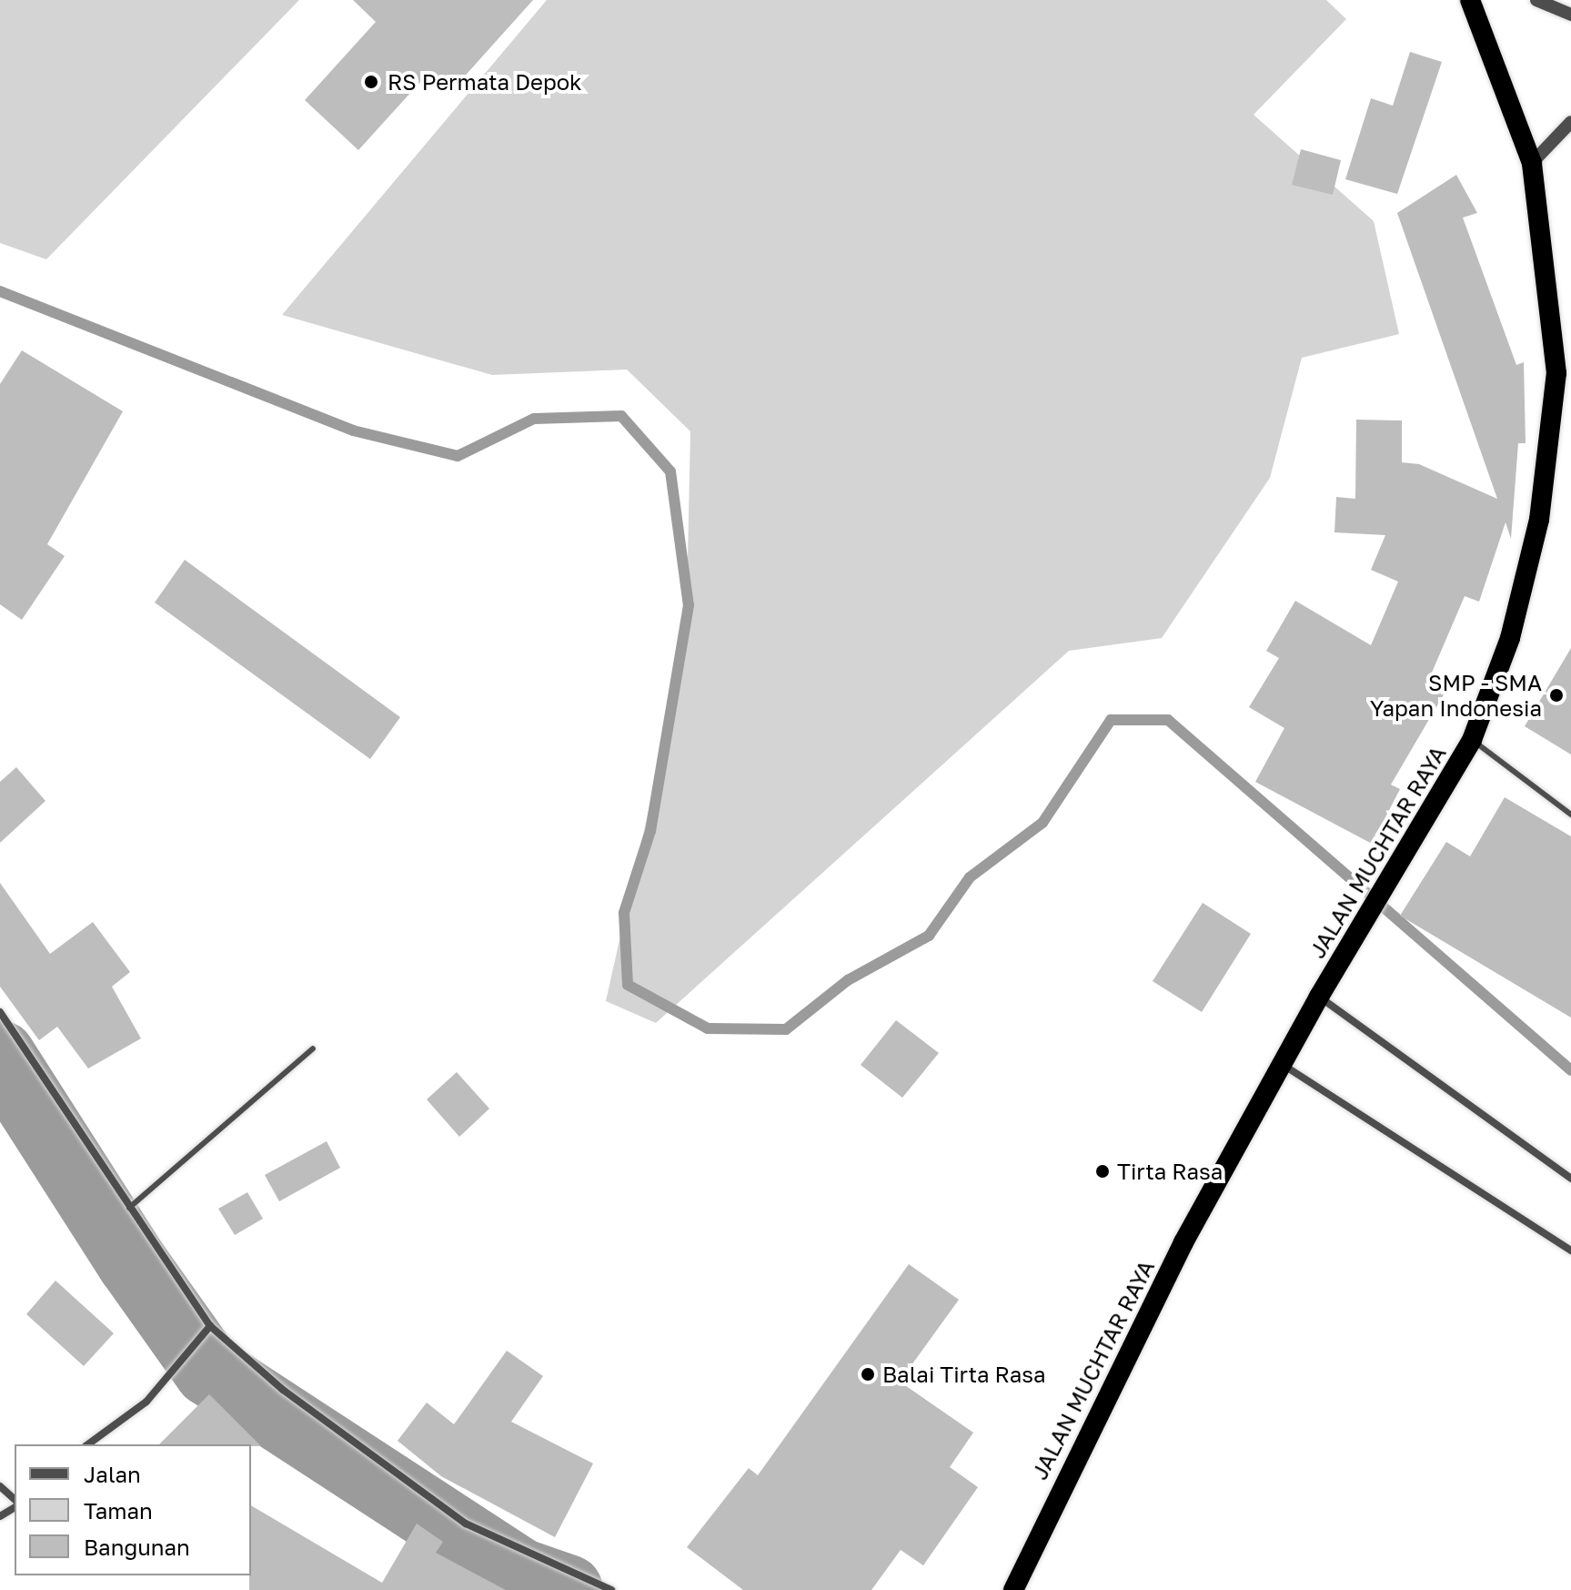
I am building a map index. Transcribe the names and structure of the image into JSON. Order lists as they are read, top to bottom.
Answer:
{
  "streets": {
    "highway": ["JALAN MUCHTAR RAYA"]
  },
  "places": [
    "RS Permata Depok",
    "SMP - SMA Yapan Indonesia",
    "Tirta Rasa",
    "Balai Tirta Rasa"
  ],
  "legend": ["Jalan", "Taman", "Bangunan"]
}
